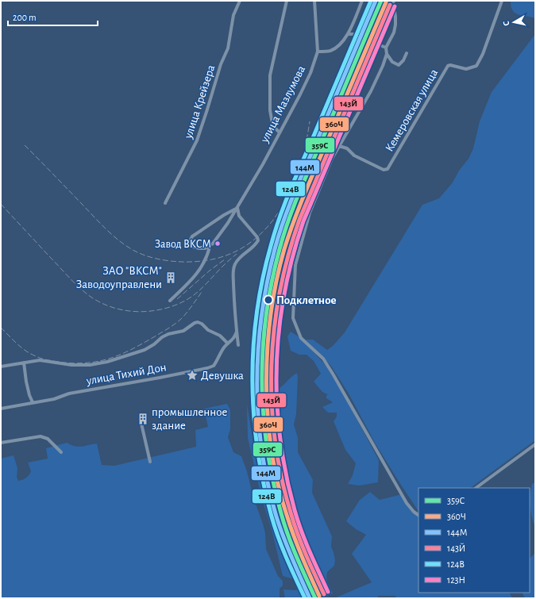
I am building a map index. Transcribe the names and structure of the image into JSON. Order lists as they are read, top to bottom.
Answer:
{
  "streets": {
    "street": [
      "улица Крейзера",
      "улица Мазлумова",
      "Кемеровская улица",
      "улица Тихий Дон"
    ]
  },
  "places": {
    "other": ["Завод ВКСМ", "Подклетное"],
    "building": ["ЗАО \"ВКСМ\" Заводоуправлени", "промышленное здание"],
    "place": ["Девушка"]
  },
  "lines": [
    "transit line 359С",
    "transit line 144М",
    "transit line 124В",
    "transit line 360Ч",
    "transit line 143Й",
    "transit line 123Н"
  ],
  "legend": [
    "359С",
    "360Ч",
    "144М",
    "143Й",
    "124В",
    "123Н"
  ],
  "scale_bar": "200 m",
  "north": "left"
}
